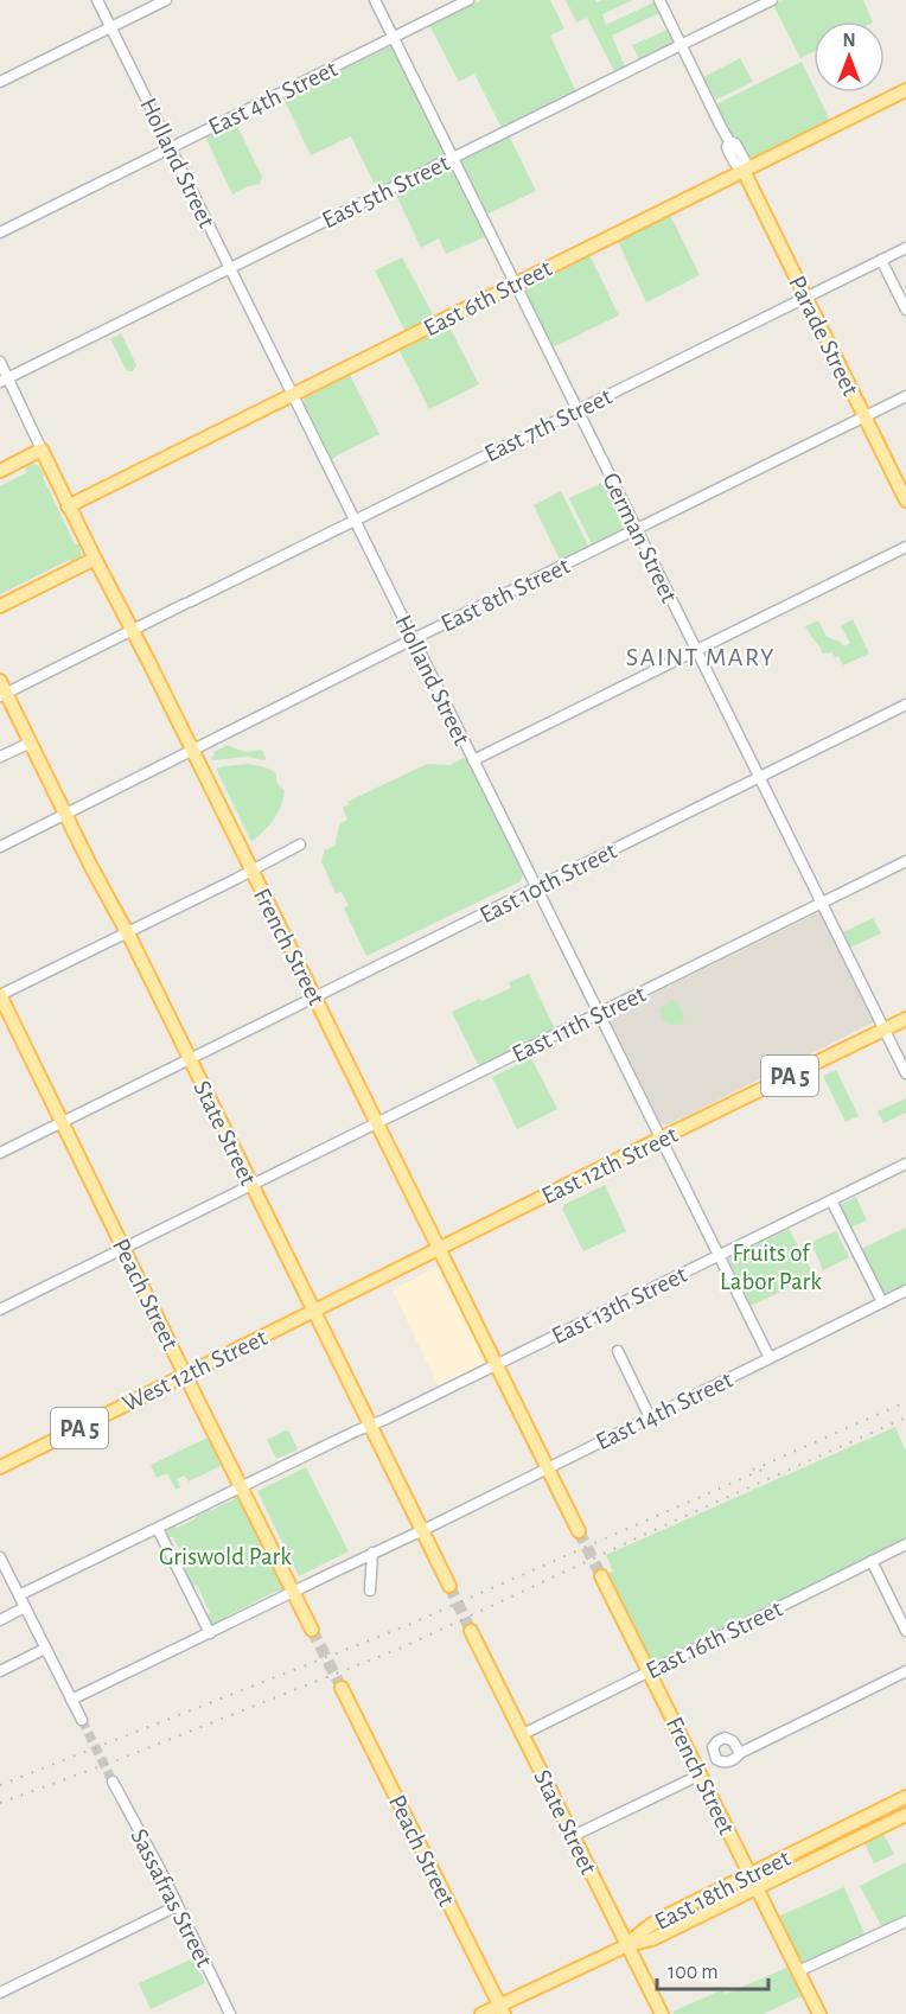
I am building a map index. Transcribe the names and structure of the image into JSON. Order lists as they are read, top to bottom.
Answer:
{
  "streets": {
    "main road": [
      "East 6th Street",
      "Parade Street",
      "French Street",
      "PA 5",
      "State Street",
      "East 12th Street",
      "Peach Street",
      "West 12th Street",
      "East 18th Street"
    ],
    "street": [
      "East 4th Street",
      "Holland Street",
      "East 5th Street",
      "East 7th Street",
      "German Street",
      "East 8th Street",
      "East 10th Street",
      "East 11th Street",
      "East 13th Street",
      "East 14th Street",
      "East 16th Street",
      "Sassafras Street"
    ]
  },
  "crossings": [
    ["East 4th Street", "Holland Street"],
    ["East 4th Street", "German Street"],
    ["Holland Street", "East 5th Street"],
    ["Holland Street", "East 6th Street"],
    ["Holland Street", "East 7th Street"],
    ["Holland Street", "East 8th Street"],
    ["Holland Street", "East 10th Street"],
    ["Holland Street", "East 11th Street"],
    ["Holland Street", "East 12th Street"],
    ["Holland Street", "East 13th Street"],
    ["Holland Street", "East 14th Street"],
    ["East 5th Street", "Parade Street"],
    ["East 5th Street", "German Street"],
    ["East 5th Street", "French Street"],
    ["East 6th Street", "Parade Street"],
    ["East 6th Street", "German Street"],
    ["East 6th Street", "French Street"],
    ["Parade Street", "East 7th Street"],
    ["Parade Street", "East 8th Street"],
    ["East 7th Street", "German Street"],
    ["East 7th Street", "French Street"],
    ["East 7th Street", "State Street"],
    ["German Street", "East 8th Street"],
    ["German Street", "East 10th Street"],
    ["German Street", "East 11th Street"],
    ["German Street", "East 12th Street"],
    ["East 8th Street", "French Street"],
    ["East 8th Street", "State Street"],
    ["East 10th Street", "French Street"],
    ["East 10th Street", "State Street"],
    ["East 10th Street", "Peach Street"],
    ["French Street", "East 11th Street"],
    ["French Street", "East 12th Street"],
    ["French Street", "East 13th Street"],
    ["French Street", "East 14th Street"],
    ["French Street", "East 16th Street"],
    ["French Street", "East 18th Street"],
    ["East 11th Street", "State Street"],
    ["East 11th Street", "Peach Street"],
    ["State Street", "East 12th Street"],
    ["State Street", "East 13th Street"],
    ["State Street", "West 12th Street"],
    ["State Street", "East 14th Street"],
    ["State Street", "East 16th Street"],
    ["State Street", "East 18th Street"],
    ["East 12th Street", "West 12th Street"],
    ["Peach Street", "East 13th Street"],
    ["Peach Street", "West 12th Street"],
    ["Peach Street", "East 14th Street"]
  ],
  "districts": ["SAINT MARY"],
  "parks": ["Fruits of Labor Park", "Griswold Park"],
  "scale_bar": "100 m",
  "north": "top"
}
